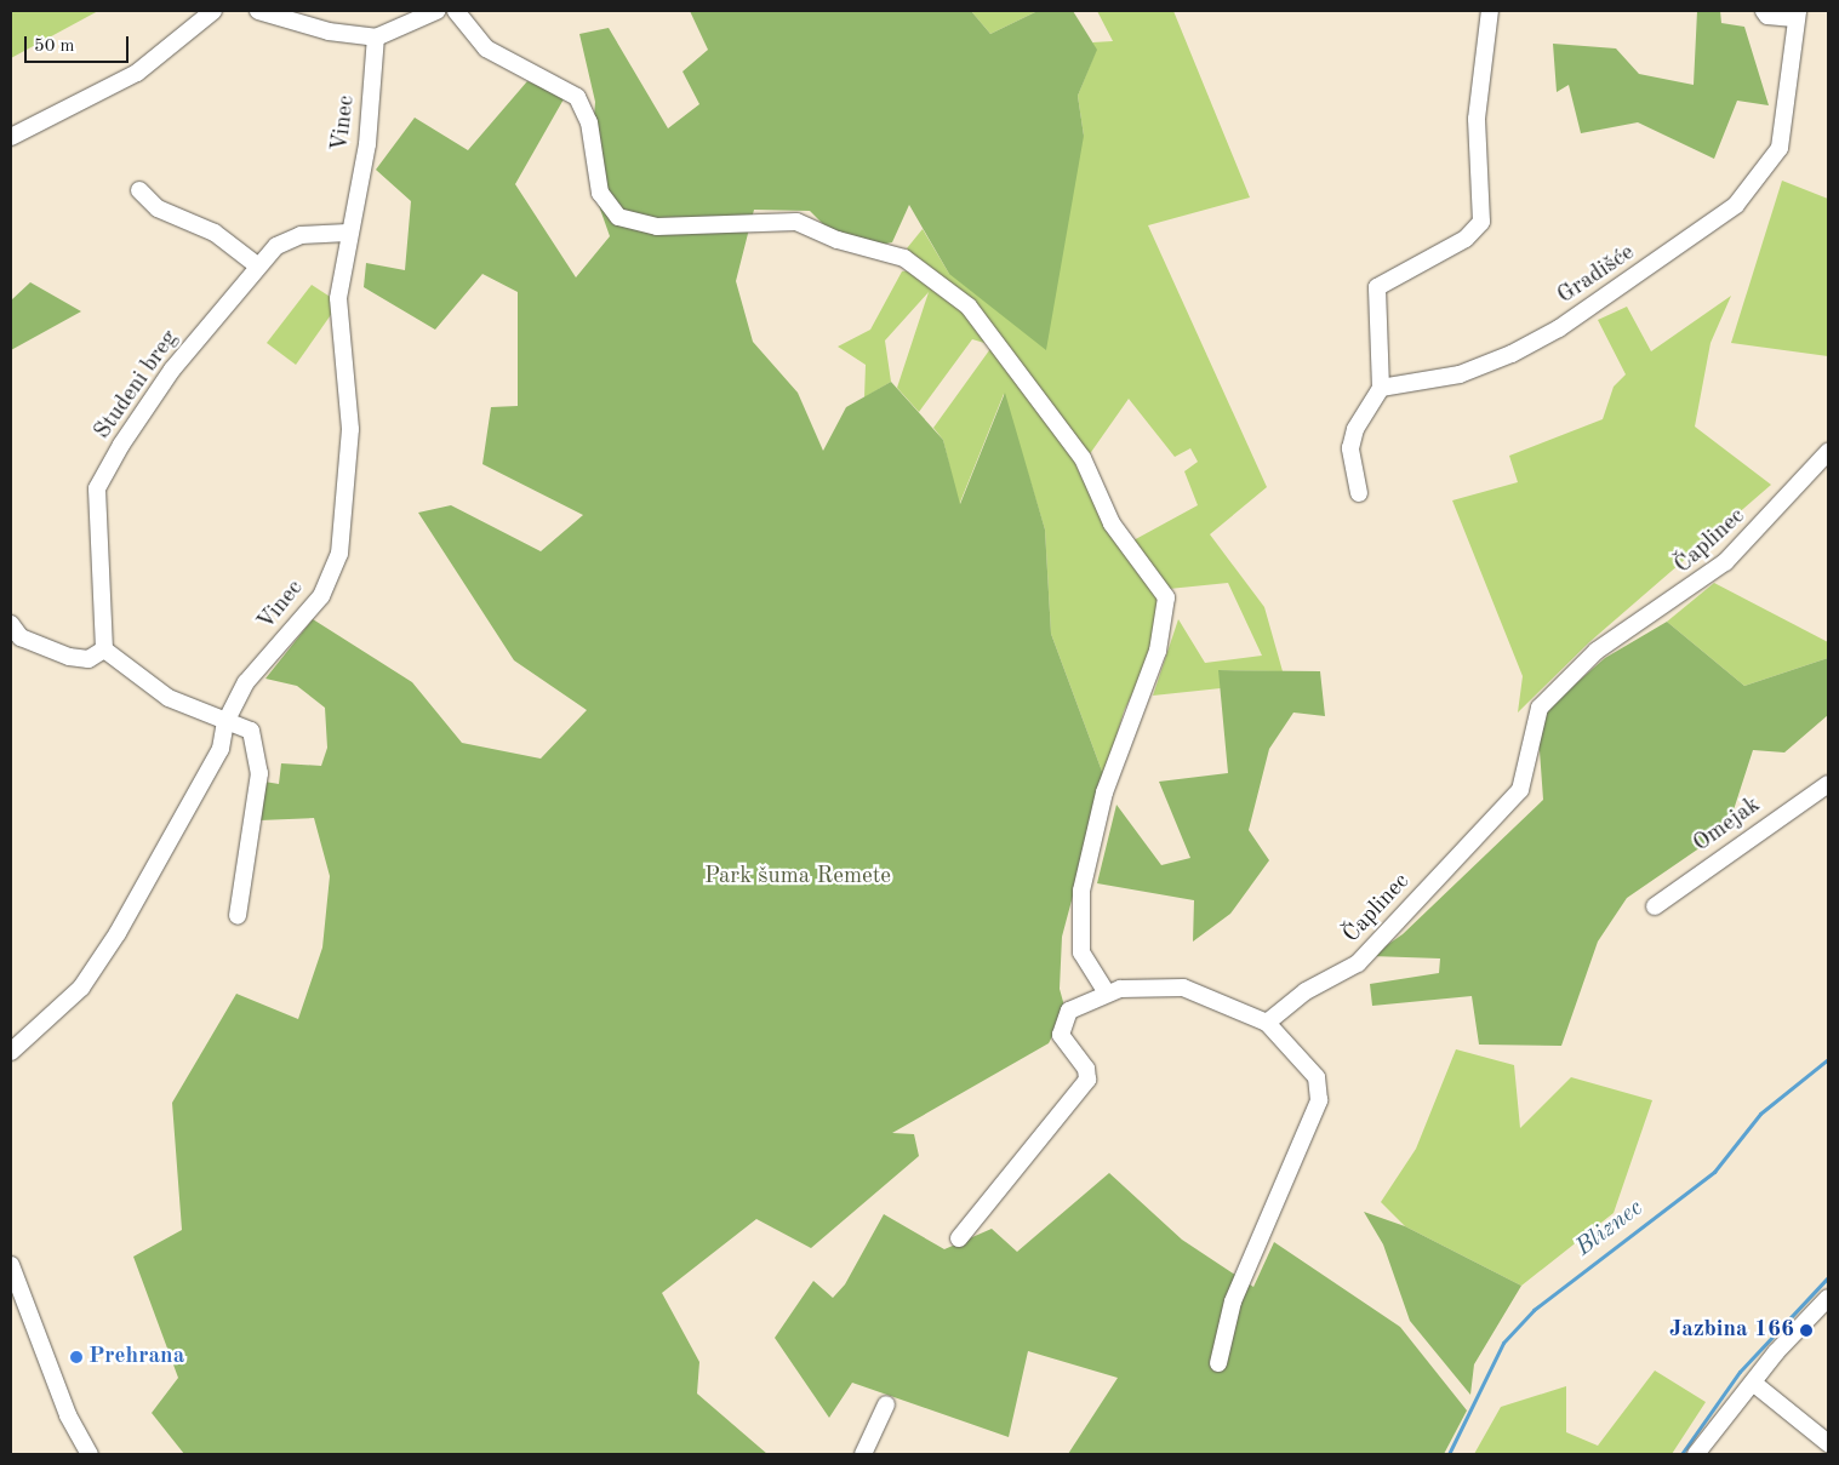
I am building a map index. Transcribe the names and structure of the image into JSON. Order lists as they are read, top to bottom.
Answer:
{
  "streets": {
    "street": [
      "Vinec",
      "Gradišće",
      "Studeni breg",
      "Čaplinec",
      "Omejak"
    ]
  },
  "crossings": [
    ["Vinec", "Studeni breg"]
  ],
  "water": ["Bliznec"],
  "parks": ["Park šuma Remete"],
  "places": ["Jazbina 166", "Prehrana"],
  "scale_bar": "50 m"
}
